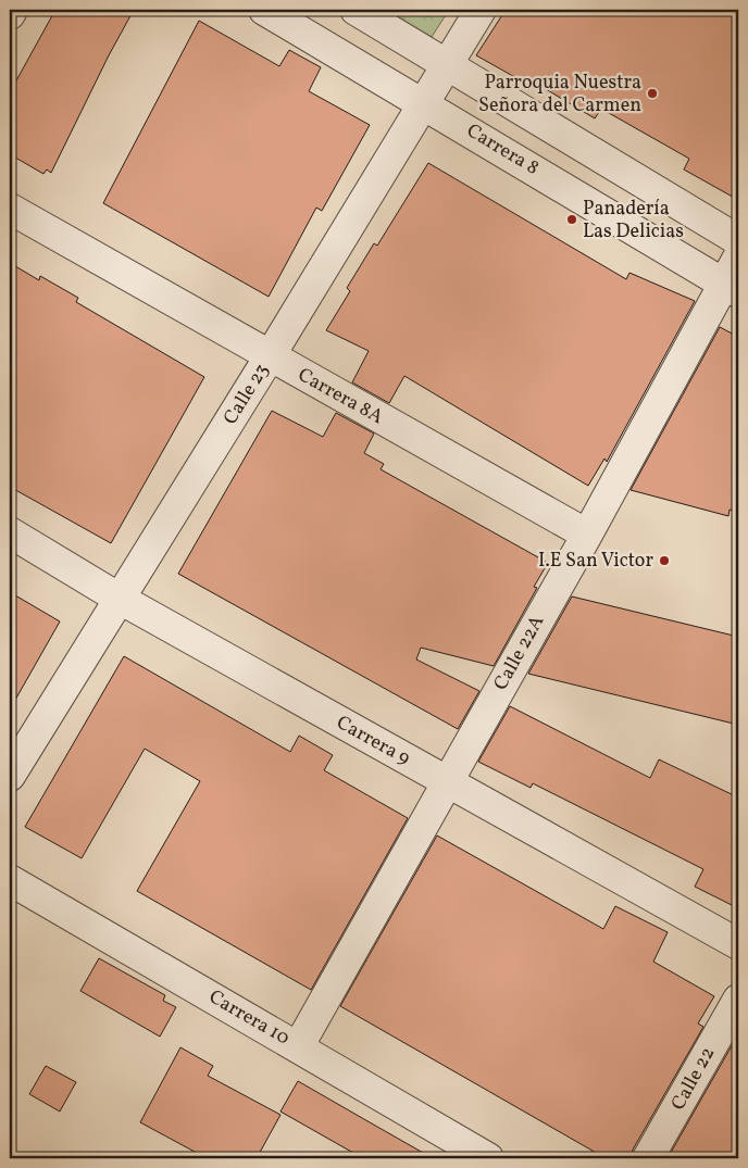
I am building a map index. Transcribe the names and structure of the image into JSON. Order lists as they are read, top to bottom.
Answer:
{
  "streets": {
    "street": [
      "Carrera 8",
      "Calle 23",
      "Carrera 8A",
      "Calle 22A",
      "Carrera 9",
      "Carrera 10",
      "Calle 22"
    ]
  },
  "crossings": [
    ["Carrera 8", "Calle 23"],
    ["Carrera 8", "Calle 22A"],
    ["Calle 23", "Carrera 8A"],
    ["Calle 23", "Carrera 9"],
    ["Carrera 8A", "Calle 22A"],
    ["Calle 22A", "Carrera 9"],
    ["Calle 22A", "Carrera 10"]
  ],
  "places": ["Parroquia Nuestra Señora del Carmen", "Panadería Las Delicias", "I.E San Victor"]
}
